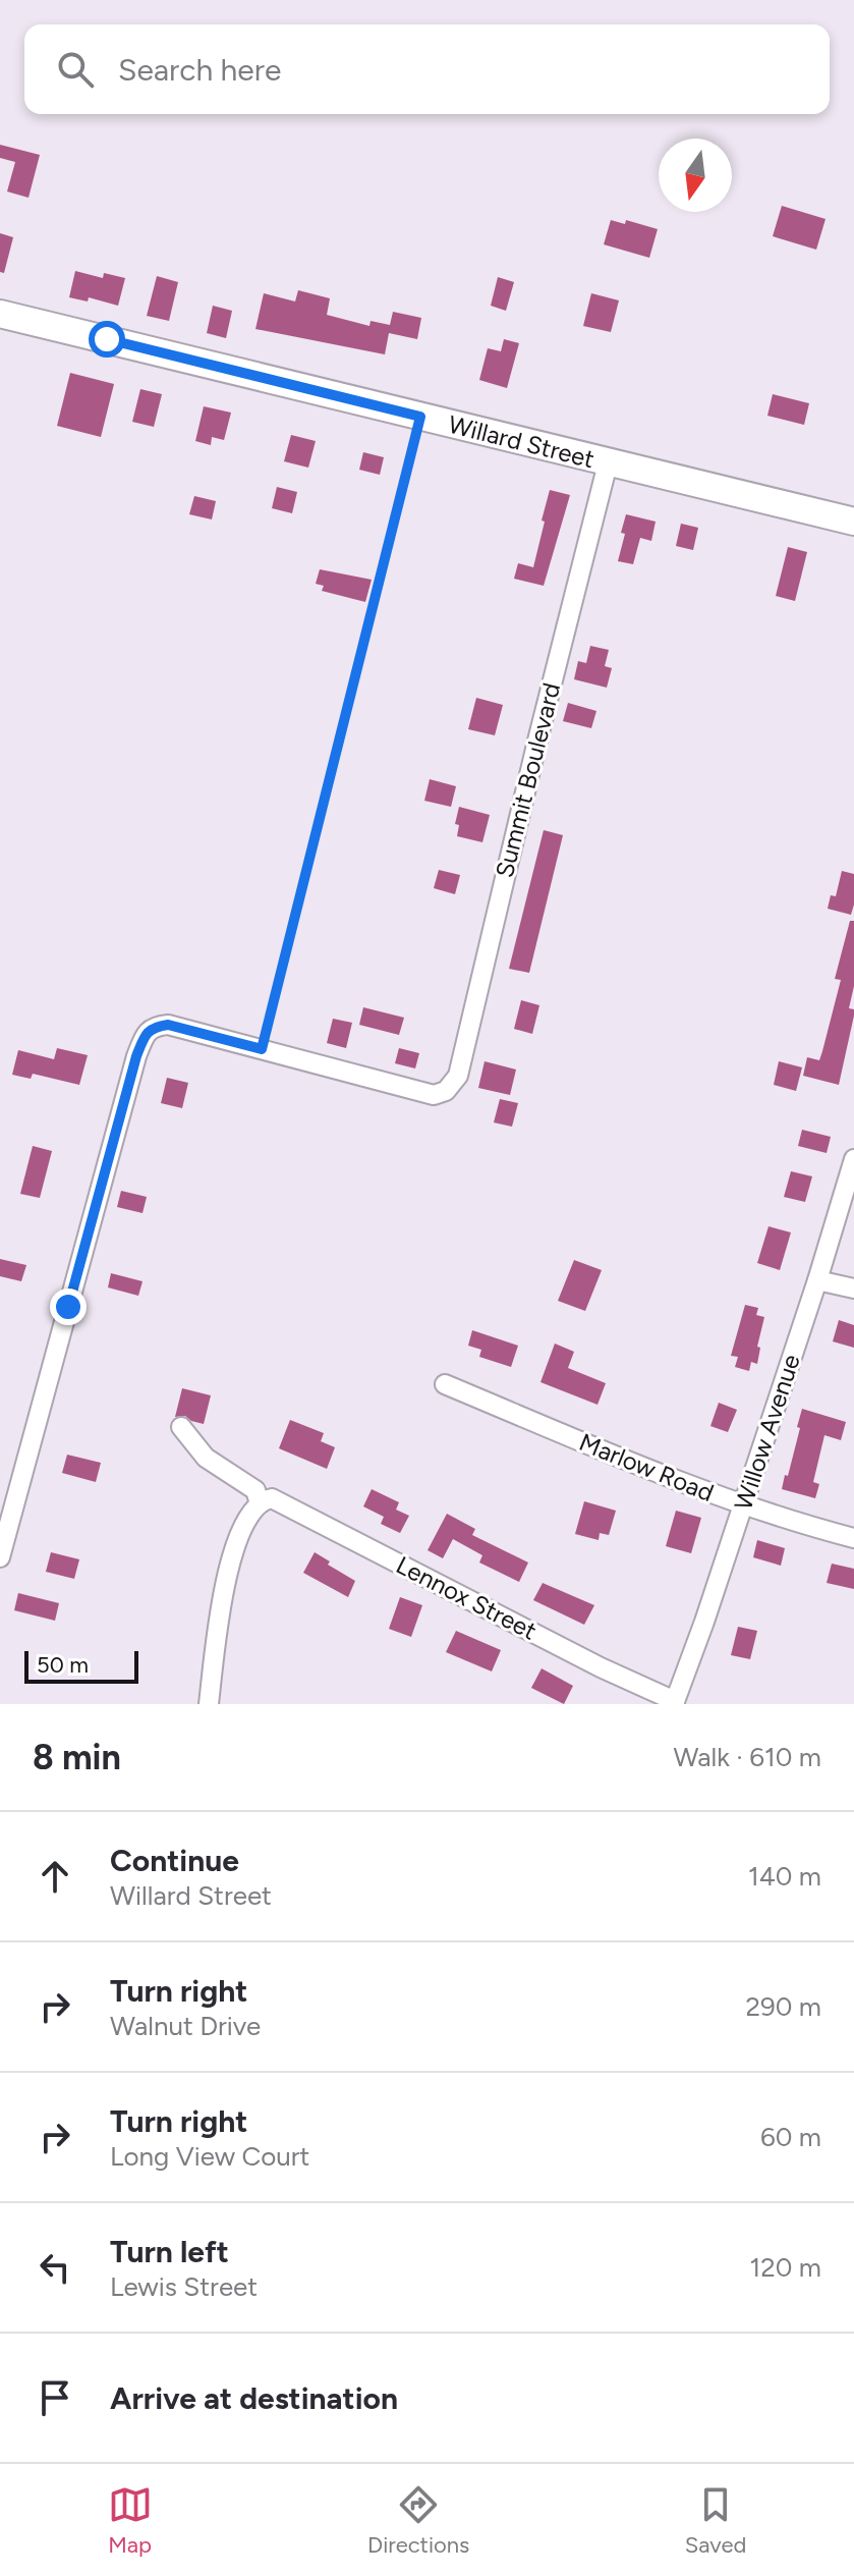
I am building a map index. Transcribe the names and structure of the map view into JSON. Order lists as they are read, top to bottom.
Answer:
{
  "streets": {
    "street": [
      "Willard Street",
      "Summit Boulevard",
      "Willow Avenue",
      "Marlow Road",
      "Lennox Street"
    ]
  },
  "crossings": [
    ["Willard Street", "Summit Boulevard"],
    ["Willow Avenue", "Marlow Road"],
    ["Willow Avenue", "Lennox Street"]
  ],
  "scale_bar": "50 m",
  "north": "bottom",
  "page": {
    "search": "Search here",
    "scale": "50 m",
    "heading": ["8 min", "Walk · 610 m"],
    "list": [
      ["Continue", "Willard Street", "140 m"],
      ["Turn right", "Walnut Drive", "290 m"],
      ["Turn right", "Long View Court", "60 m"],
      ["Turn left", "Lewis Street", "120 m"],
      "Arrive at destination"
    ],
    "nav": ["Map", "Directions", "Saved"]
  }
}
